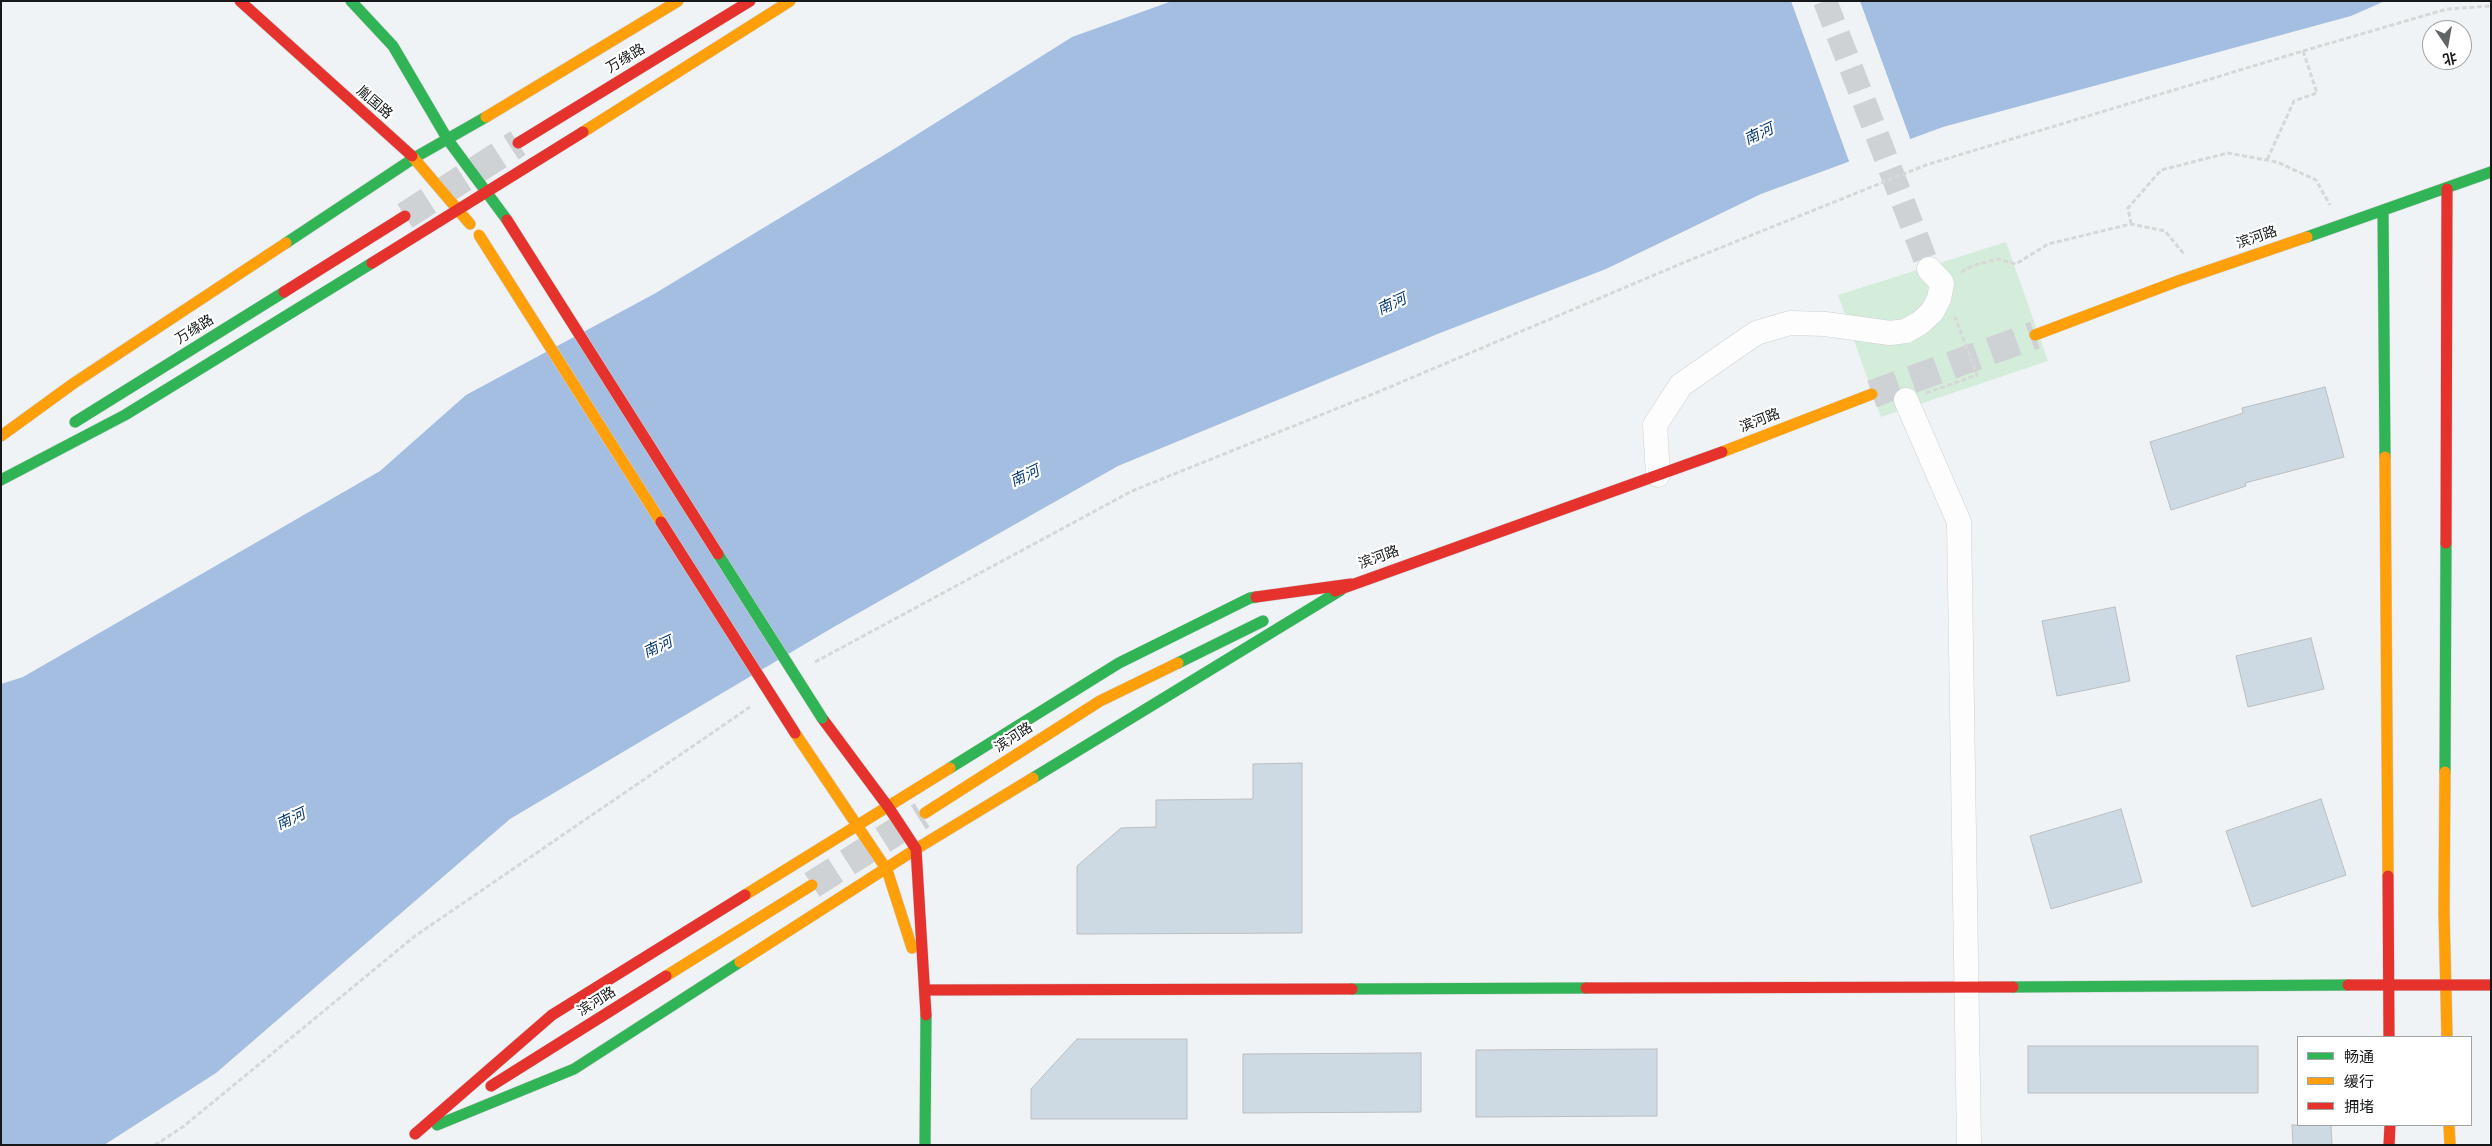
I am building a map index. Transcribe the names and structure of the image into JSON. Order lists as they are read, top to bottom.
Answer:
{
  "streets": {
    "street": ["万缘路", "胤国路", "滨河路"]
  },
  "water": ["南河"],
  "legend": ["畅通", "缓行", "拥堵"],
  "north": "bottom"
}
